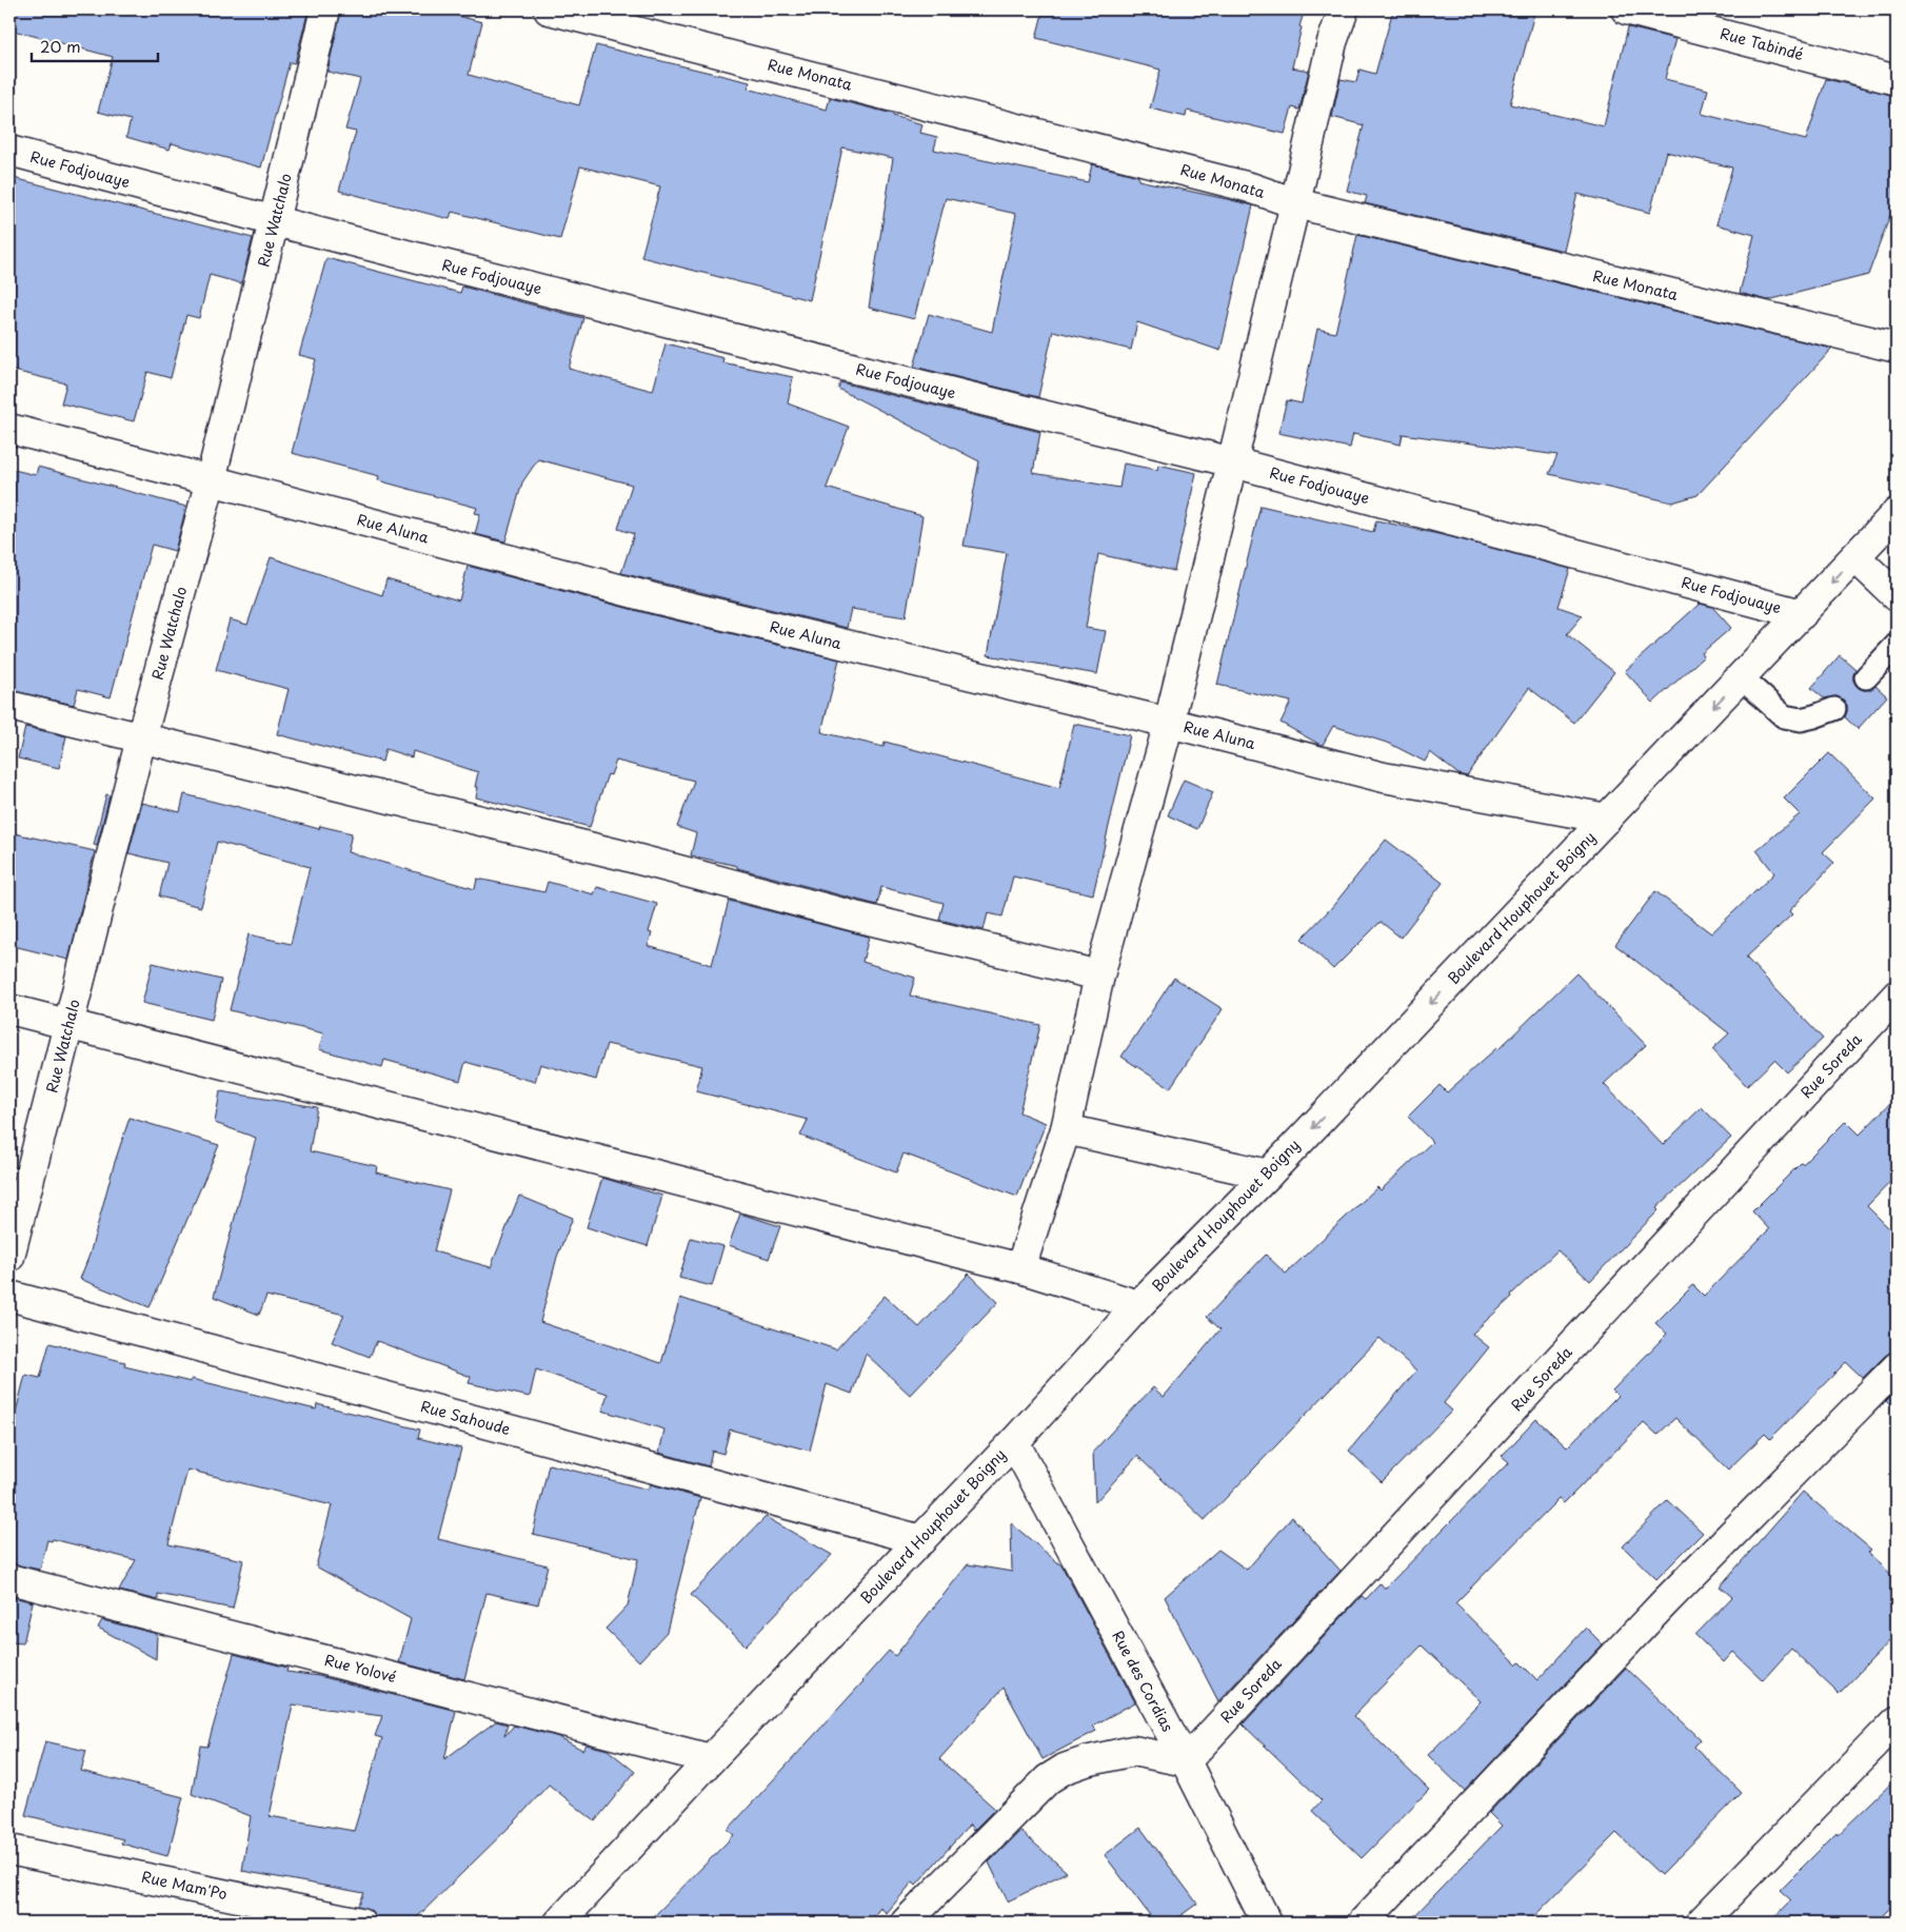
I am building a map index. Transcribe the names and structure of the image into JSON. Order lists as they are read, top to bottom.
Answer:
{
  "streets": {
    "street": [
      "Rue Tabindé",
      "Rue Monata",
      "Rue Fodjouaye",
      "Rue Watchalo",
      "Rue Aluna",
      "Boulevard Houphouet Boigny",
      "Rue Soreda",
      "Rue Sahoude",
      "Rue Yolové",
      "Rue des Cordias",
      "Rue Mam'Po"
    ]
  },
  "crossings": [
    ["Rue Fodjouaye", "Rue Watchalo"],
    ["Rue Fodjouaye", "Boulevard Houphouet Boigny"],
    ["Rue Watchalo", "Rue Aluna"],
    ["Rue Aluna", "Boulevard Houphouet Boigny"],
    ["Boulevard Houphouet Boigny", "Rue Sahoude"],
    ["Boulevard Houphouet Boigny", "Rue Yolové"],
    ["Boulevard Houphouet Boigny", "Rue des Cordias"],
    ["Rue Soreda", "Rue des Cordias"]
  ],
  "one_way": ["Boulevard Houphouet Boigny"],
  "scale_bar": "20 m"
}
